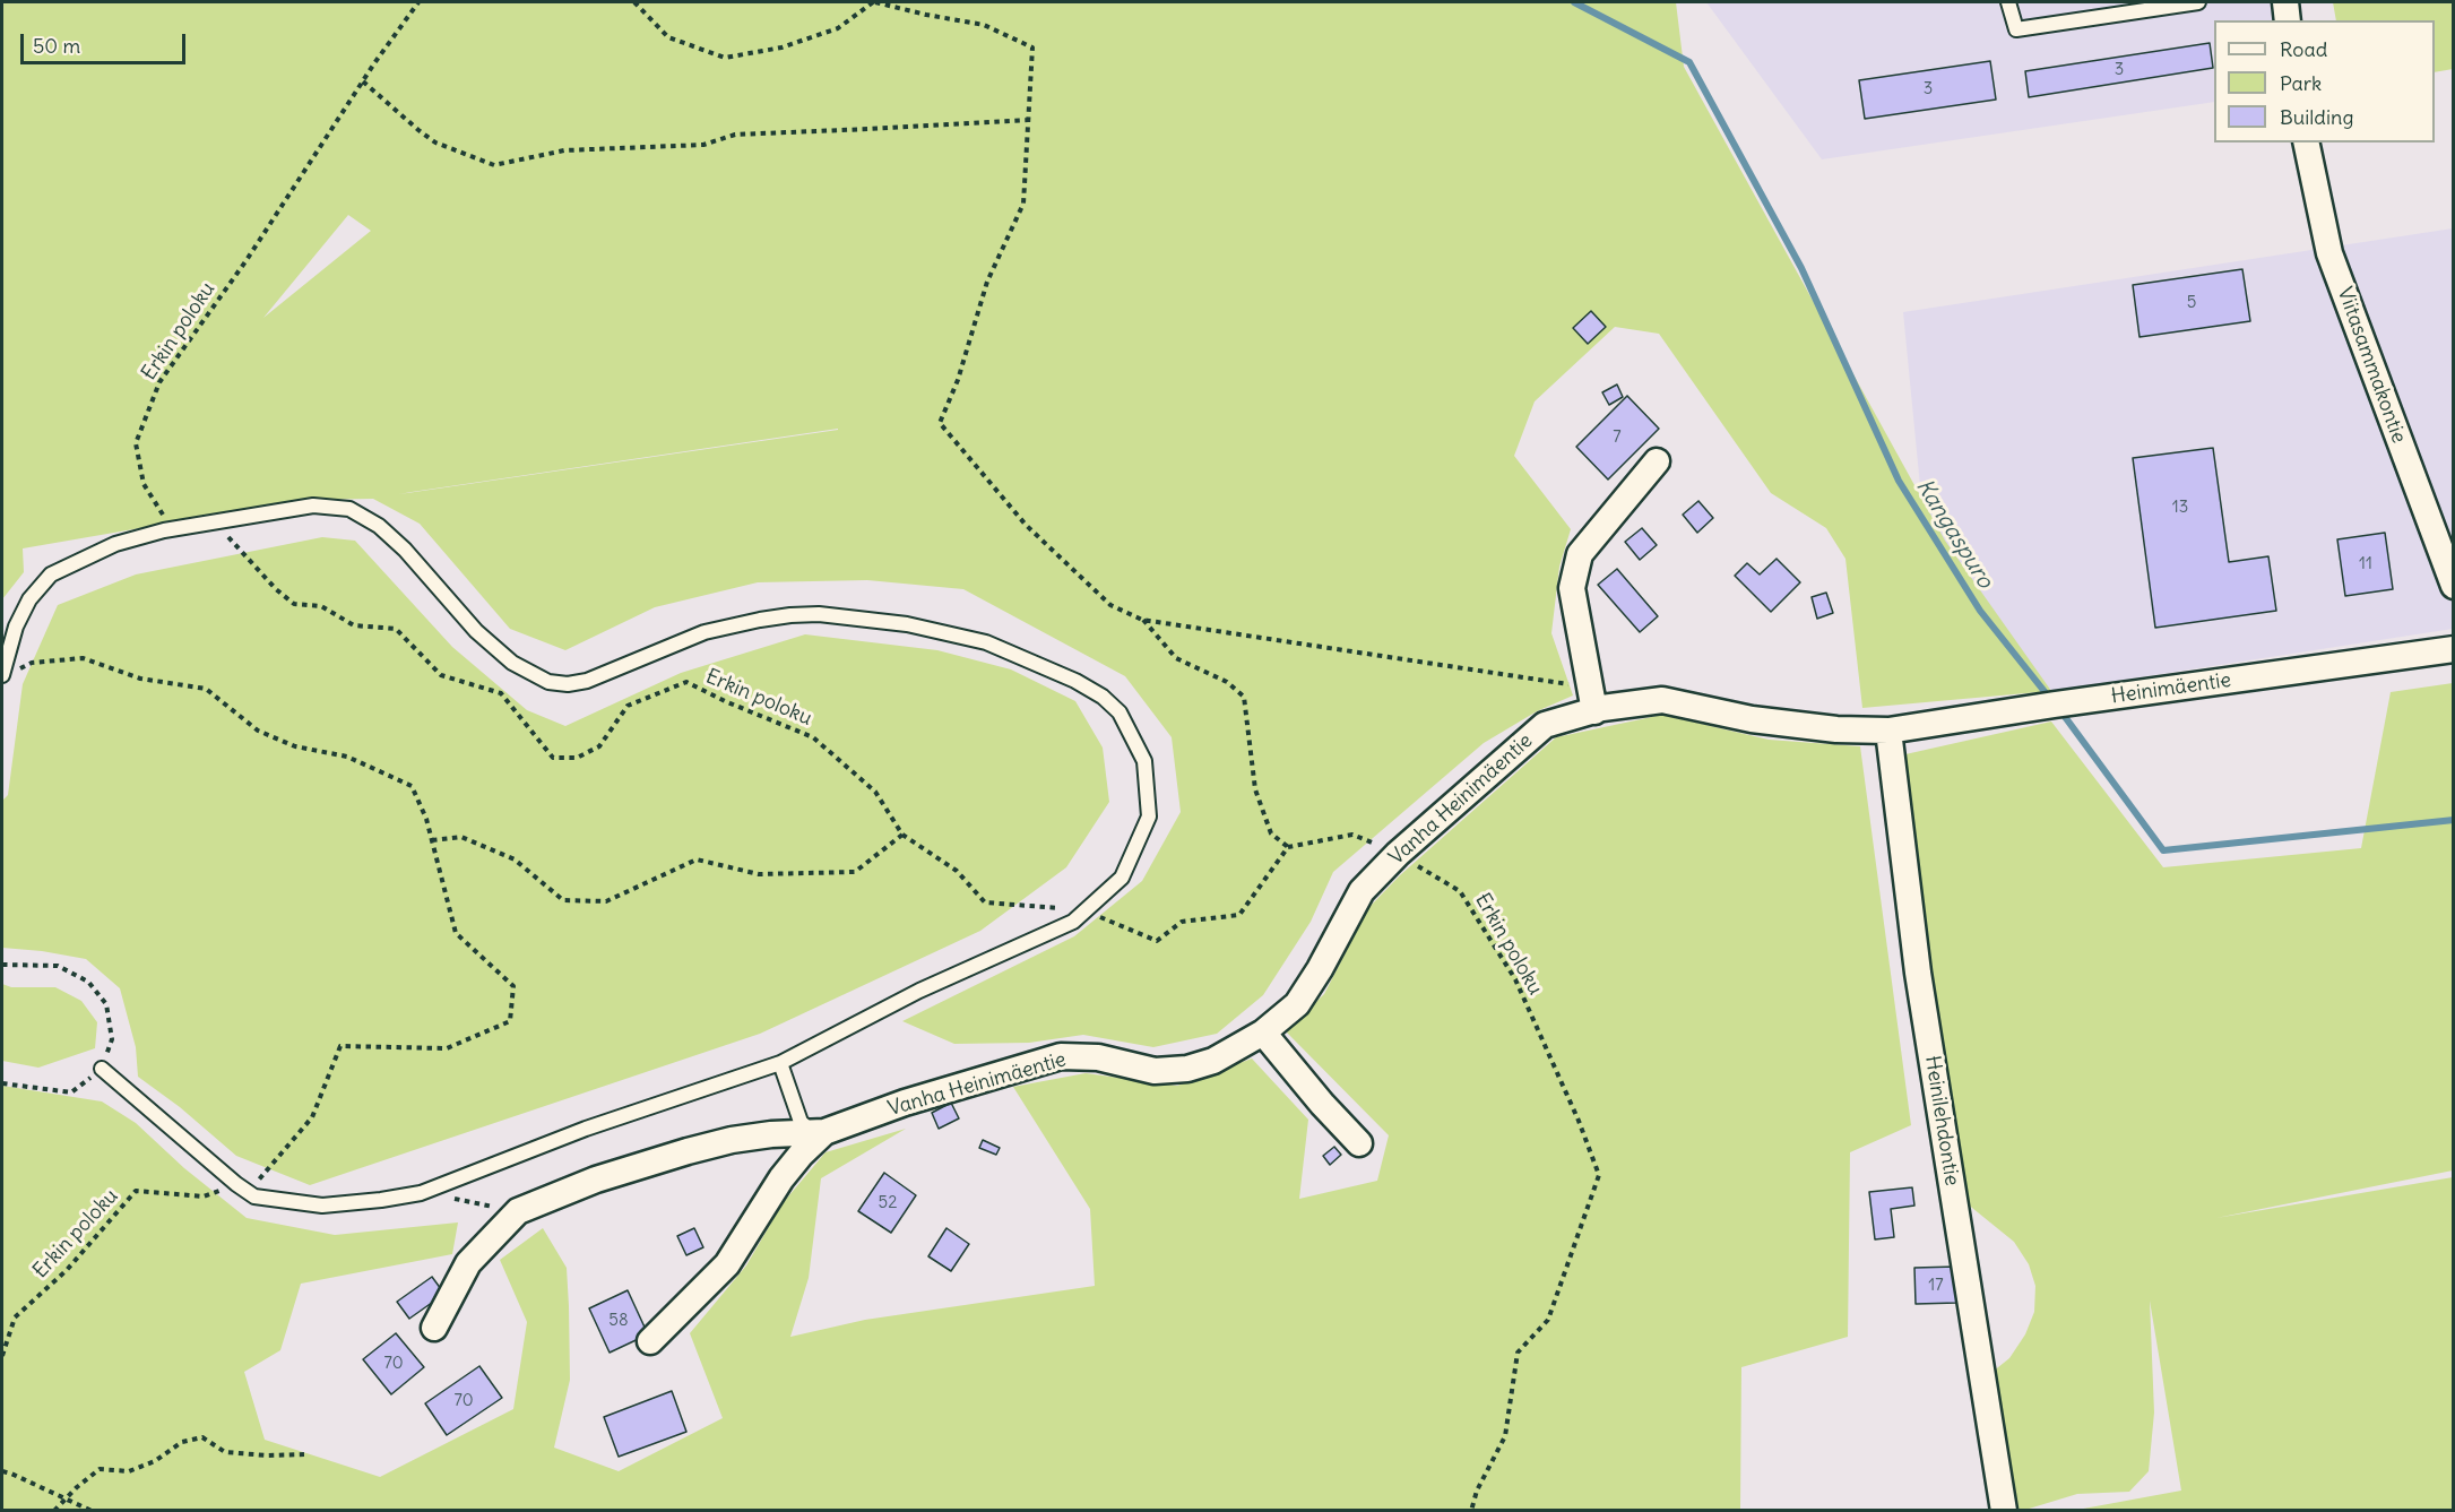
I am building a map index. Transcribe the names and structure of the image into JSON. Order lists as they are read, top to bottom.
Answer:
{
  "streets": {
    "street": [
      "Viitasammakontie",
      "Heinimäentie",
      "Vanha Heinimäentie",
      "Heinilehdontie"
    ],
    "path": ["Erkin poloku"]
  },
  "crossings": [
    ["Erkin poloku", "Vanha Heinimäentie"],
    ["Heinimäentie", "Vanha Heinimäentie"],
    ["Heinimäentie", "Heinilehdontie"],
    ["Vanha Heinimäentie", "Heinilehdontie"]
  ],
  "water": ["Kangaspuro"],
  "house_numbers": [
    "3",
    "3",
    "5",
    "7",
    "13",
    "11",
    "52",
    "17",
    "58",
    "70",
    "70"
  ],
  "legend": ["Road", "Park", "Building"],
  "scale_bar": "50 m"
}
